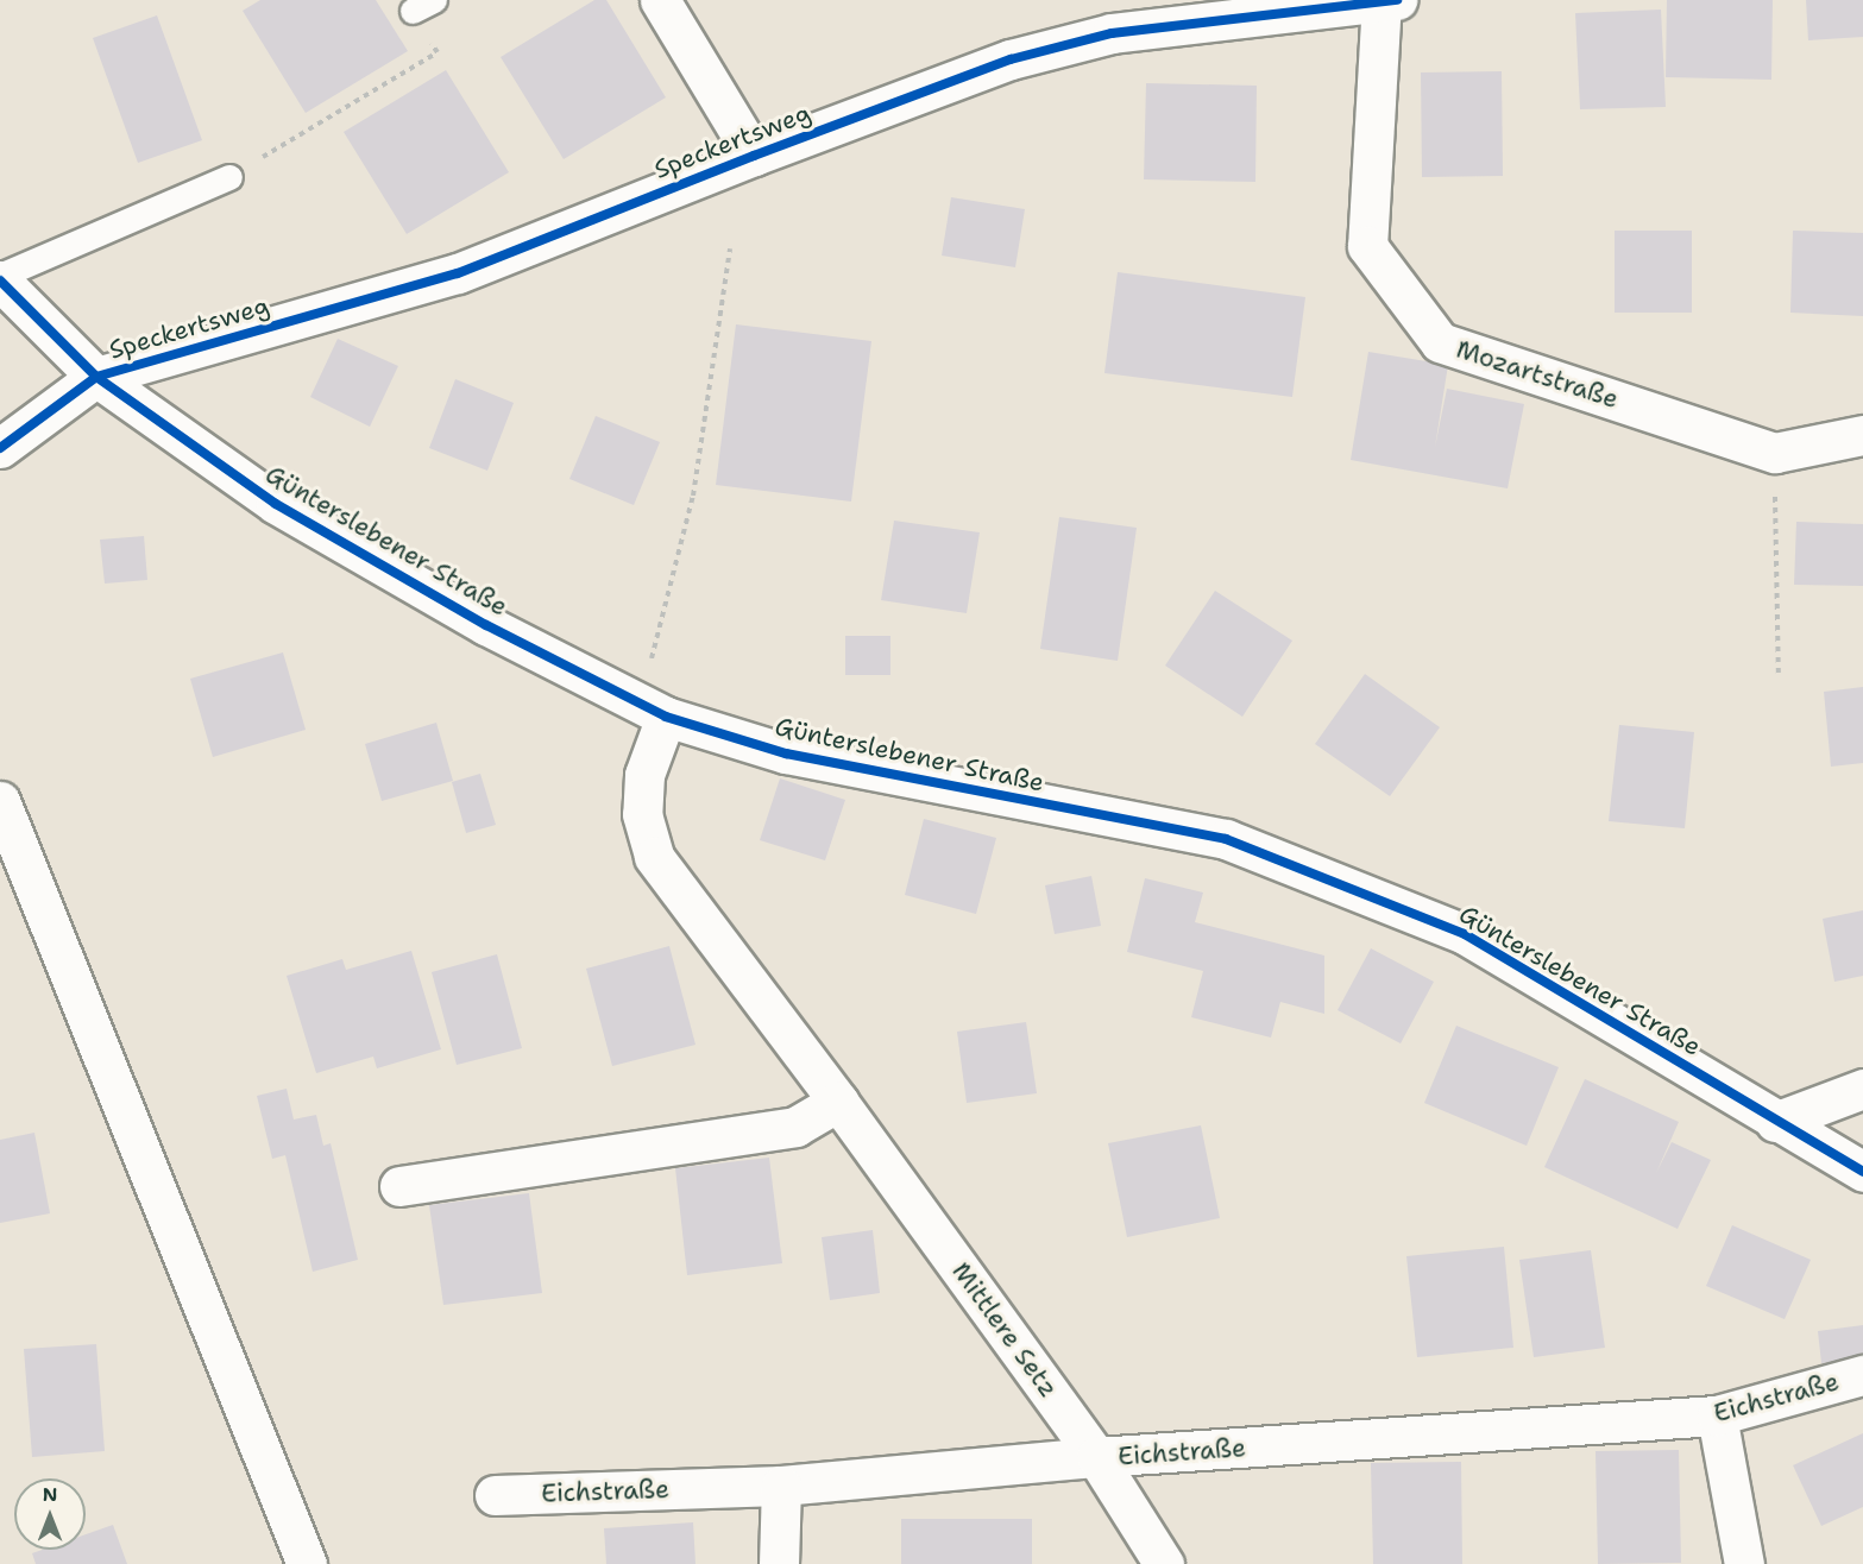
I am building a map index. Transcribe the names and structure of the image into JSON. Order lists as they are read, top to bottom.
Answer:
{
  "streets": {
    "street": [
      "Speckertsweg",
      "Mozartstraße",
      "Günterslebener Straße",
      "Mittlere Setz",
      "Eichstraße"
    ]
  },
  "crossings": [
    ["Speckertsweg", "Mozartstraße"],
    ["Speckertsweg", "Günterslebener Straße"],
    ["Günterslebener Straße", "Mittlere Setz"],
    ["Mittlere Setz", "Eichstraße"]
  ],
  "north": "top"
}
